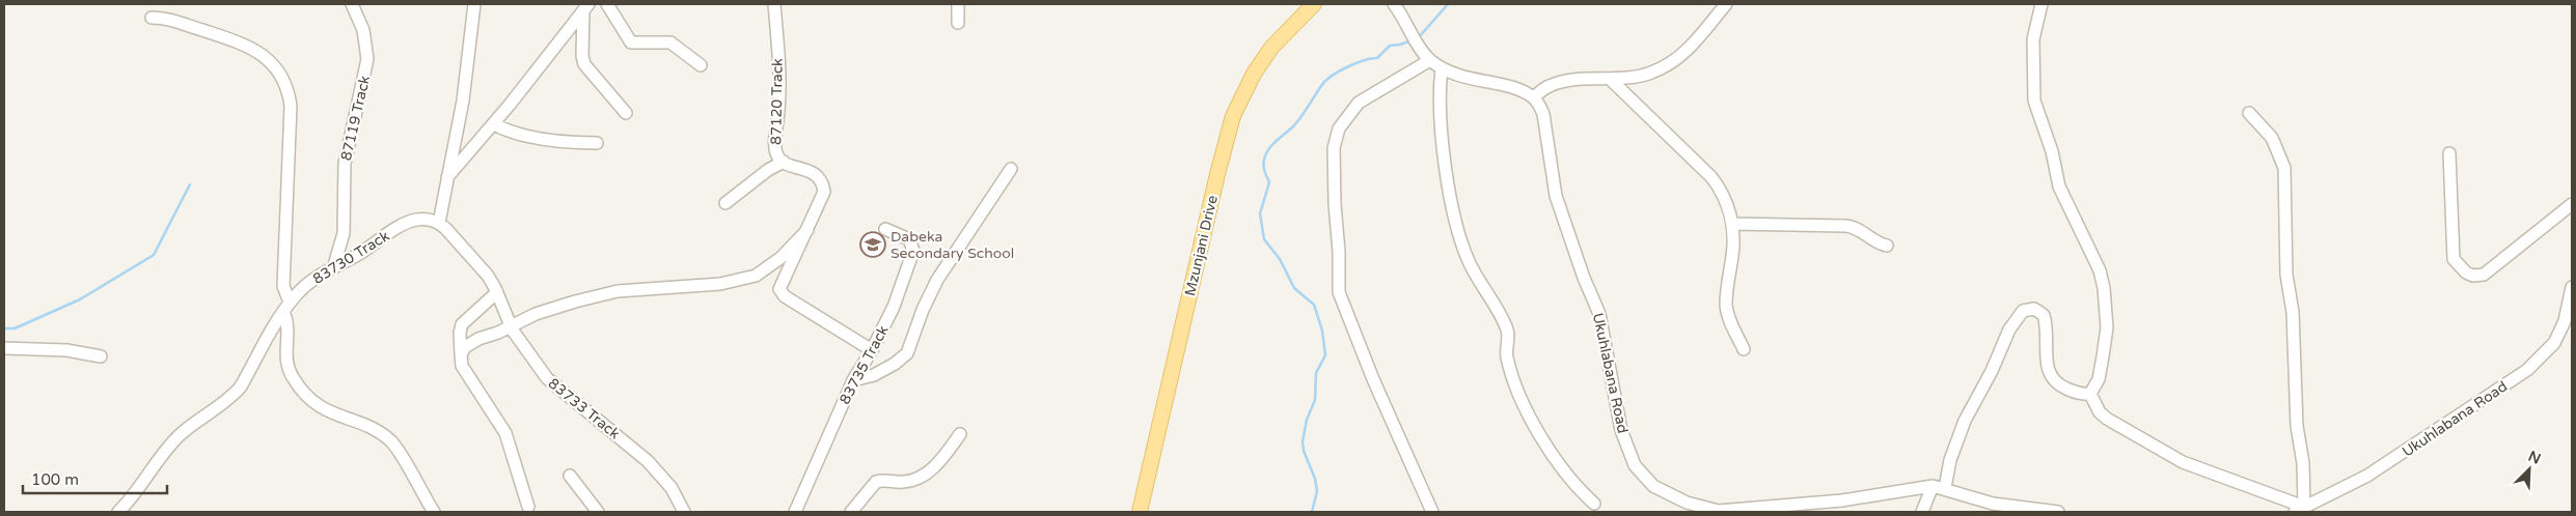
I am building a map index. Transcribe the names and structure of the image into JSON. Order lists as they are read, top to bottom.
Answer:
{
  "streets": {
    "main road": ["Mzunjani Drive"],
    "street": [
      "87120 Track",
      "87119 Track",
      "83730 Track",
      "83735 Track",
      "Ukuhlabana Road",
      "83733 Track"
    ]
  },
  "crossings": [
    ["87120 Track", "83735 Track"],
    ["87119 Track", "83730 Track"],
    ["83730 Track", "83733 Track"]
  ],
  "places": {
    "school or university": ["Dabeka Secondary School"]
  },
  "scale_bar": "100 m",
  "north": "top right"
}
